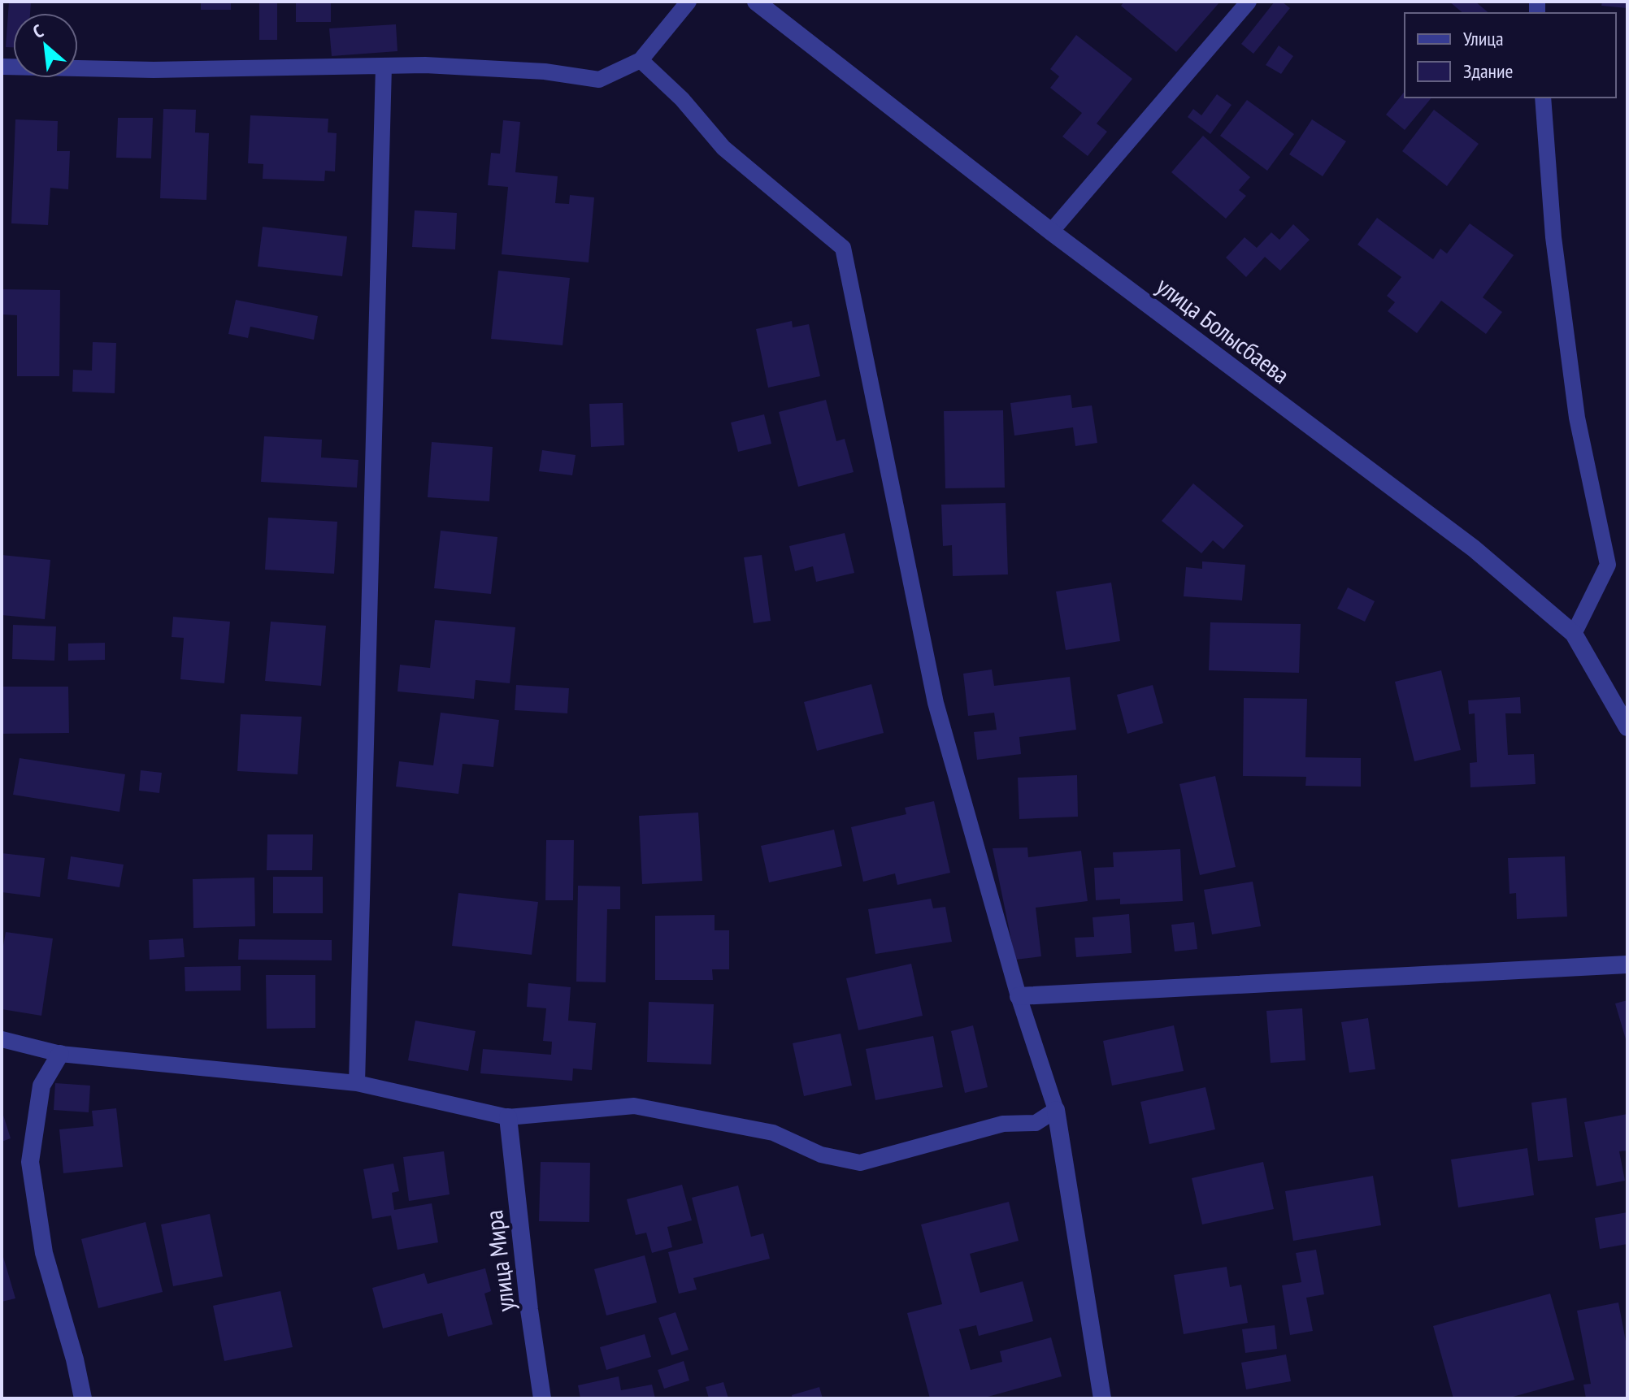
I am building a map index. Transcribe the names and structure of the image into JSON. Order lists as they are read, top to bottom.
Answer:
{
  "streets": {
    "street": ["улица Болысбаева", "улица Мира"]
  },
  "legend": ["Улица", "Здание"],
  "north": "top left"
}
